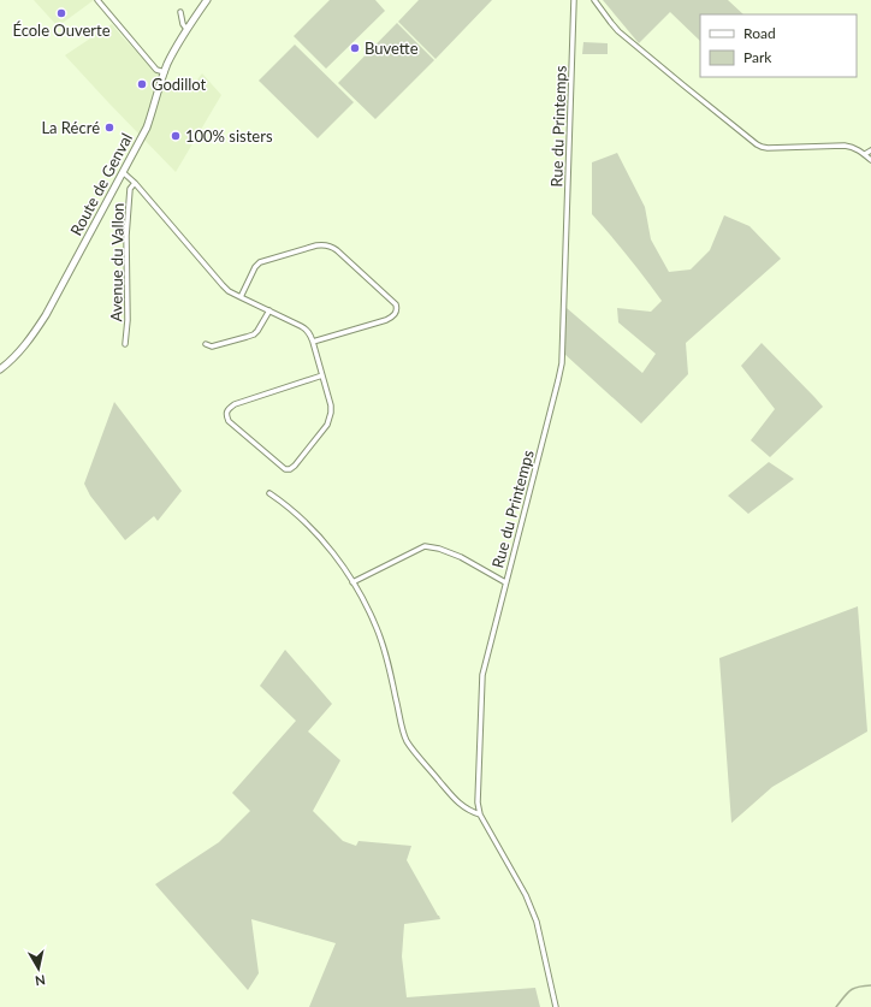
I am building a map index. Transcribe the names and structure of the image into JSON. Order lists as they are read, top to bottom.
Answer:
{
  "streets": {
    "main road": ["Route de Genval"],
    "street": ["Rue du Printemps", "Avenue du Vallon"]
  },
  "places": [
    "École Ouverte",
    "Buvette",
    "Godillot",
    "La Récré",
    "100% sisters"
  ],
  "legend": ["Road", "Park"],
  "north": "bottom"
}
